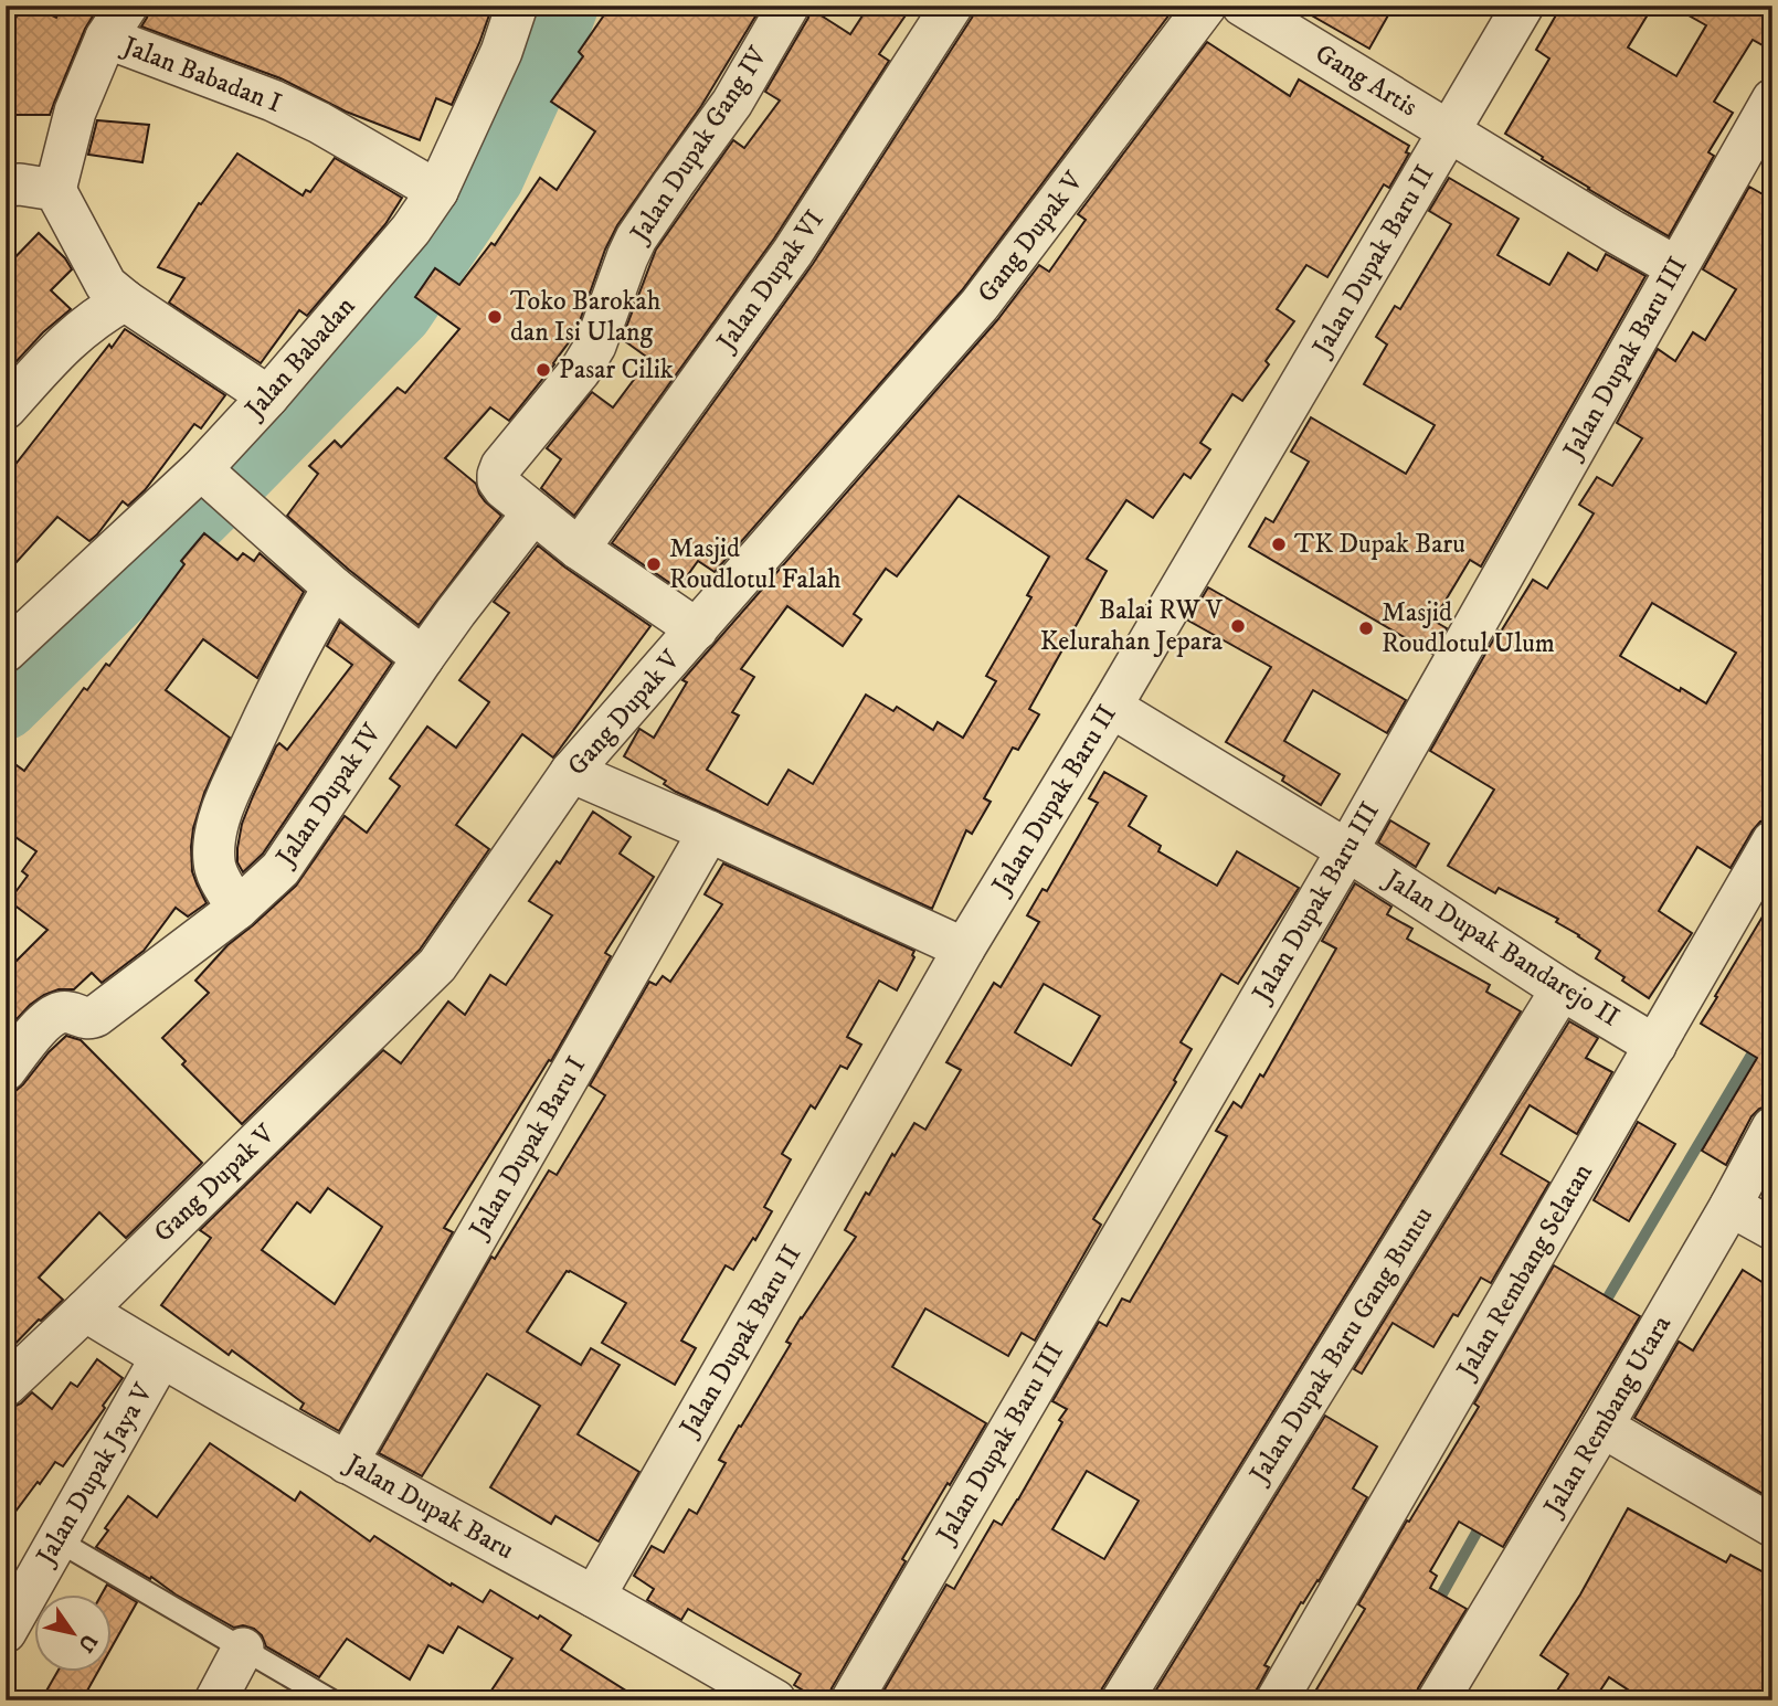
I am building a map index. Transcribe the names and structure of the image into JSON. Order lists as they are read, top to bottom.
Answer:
{
  "streets": {
    "street": [
      "Jalan Babadan I",
      "Gang Artis",
      "Jalan Dupak Gang IV",
      "Gang Dupak V",
      "Jalan Dupak Baru II",
      "Jalan Dupak VI",
      "Jalan Babadan",
      "Jalan Dupak Baru III",
      "Jalan Dupak IV",
      "Jalan Dupak Bandarejo II",
      "Jalan Dupak Baru I",
      "Jalan Rembang Selatan",
      "Jalan Dupak Baru Gang Buntu",
      "Jalan Rembang Utara",
      "Jalan Dupak Jaya V",
      "Jalan Dupak Baru"
    ]
  },
  "crossings": [
    ["Jalan Babadan I", "Jalan Babadan"],
    ["Gang Artis", "Jalan Dupak Baru II"],
    ["Gang Artis", "Jalan Dupak Baru III"],
    ["Jalan Dupak Gang IV", "Jalan Dupak IV"],
    ["Gang Dupak V", "Jalan Dupak Baru"],
    ["Jalan Dupak Baru II", "Jalan Dupak Bandarejo II"],
    ["Jalan Dupak Baru II", "Jalan Dupak Baru"],
    ["Jalan Dupak Baru III", "Jalan Dupak Bandarejo II"],
    ["Jalan Dupak Bandarejo II", "Jalan Rembang Selatan"],
    ["Jalan Dupak Bandarejo II", "Jalan Dupak Baru Gang Buntu"],
    ["Jalan Dupak Baru I", "Jalan Dupak Baru"],
    ["Jalan Dupak Jaya V", "Jalan Dupak Baru"]
  ],
  "places": [
    "Toko Barokah dan Isi Ulang",
    "Pasar Cilik",
    "TK Dupak Baru",
    "Masjid Roudlotul Falah",
    "Balai RW V Kelurahan Jepara",
    "Masjid Roudlotul Ulum"
  ],
  "north": "bottom right"
}
